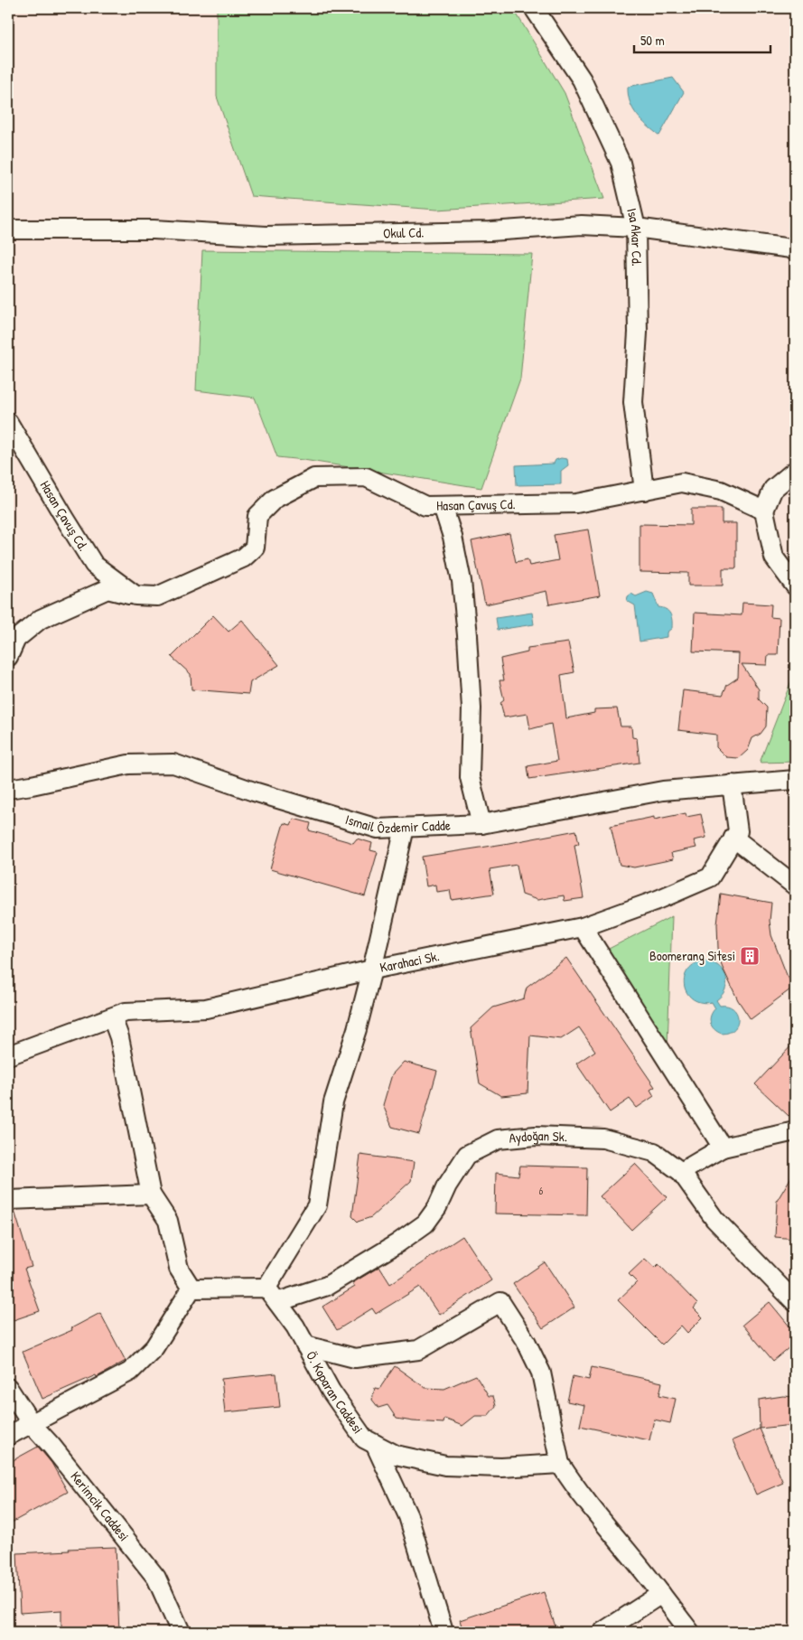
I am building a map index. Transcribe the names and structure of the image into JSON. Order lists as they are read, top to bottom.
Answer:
{
  "streets": {
    "street": [
      "Okul Cd.",
      "Isa Akar Cd.",
      "Hasan Çavuş Cd.",
      "Ismail Ôzdemir Cadde",
      "Karahaci Sk.",
      "Aydoğan Sk.",
      "Ö. Koparan Caddesi",
      "Kerimcik Caddesi"
    ]
  },
  "crossings": [
    ["Okul Cd.", "Isa Akar Cd."],
    ["Isa Akar Cd.", "Hasan Çavuş Cd."],
    ["Ismail Ôzdemir Cadde", "Karahaci Sk."],
    ["Aydoğan Sk.", "Ö. Koparan Caddesi"]
  ],
  "places": {
    "building": ["Boomerang Sitesi"]
  },
  "house_numbers": ["6"],
  "scale_bar": "50 m"
}
